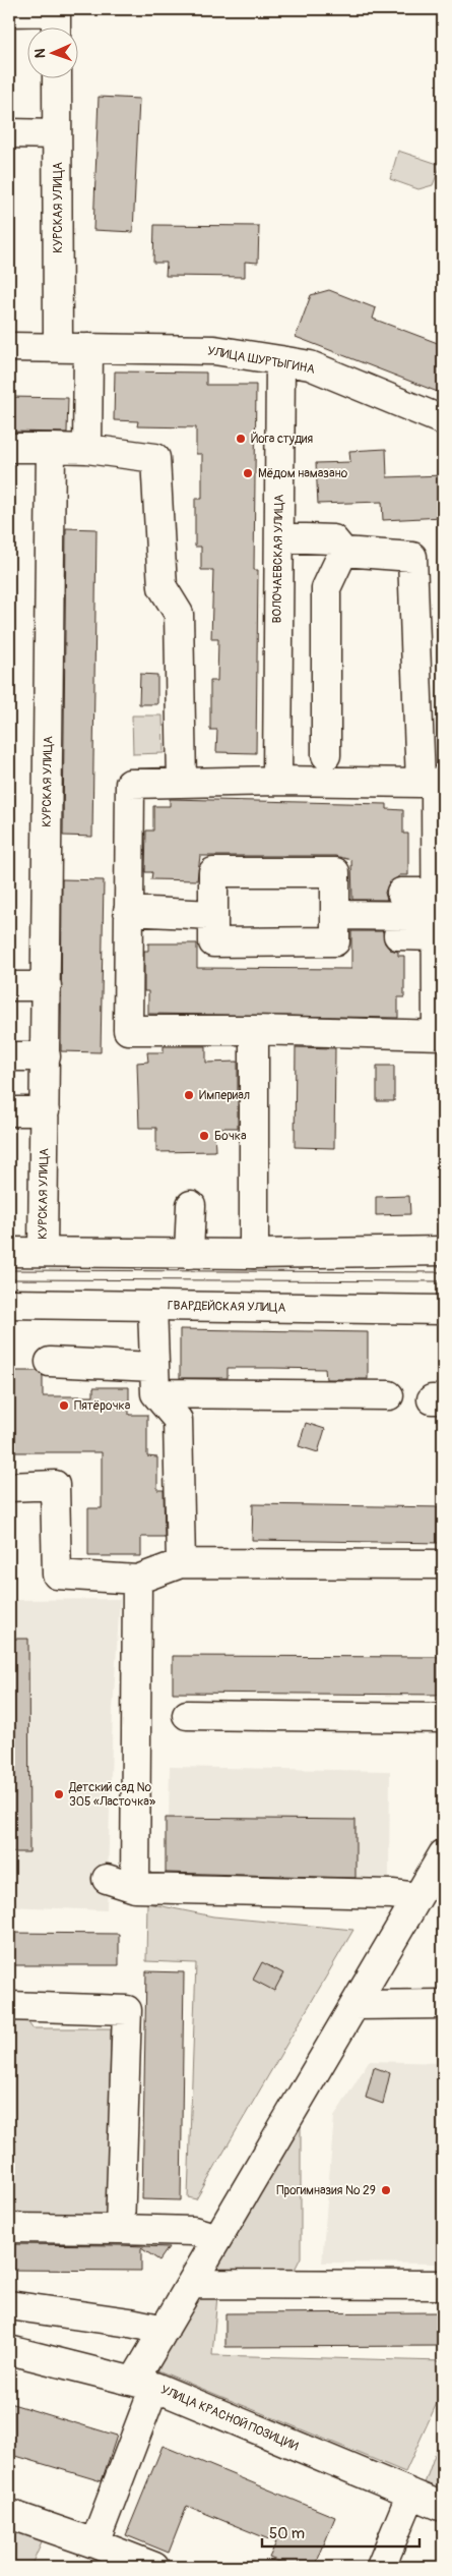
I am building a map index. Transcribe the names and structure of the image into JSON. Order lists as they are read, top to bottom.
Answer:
{
  "streets": {
    "street": [
      "КУРСКАЯ УЛИЦА",
      "УЛИЦА ШУРТЫГИНА",
      "ВОЛОЧАЕВСКАЯ УЛИЦА",
      "ГВАРДЕЙСКАЯ УЛИЦА",
      "УЛИЦА КРАСНОЙ ПОЗИЦИИ"
    ]
  },
  "crossings": [
    ["КУРСКАЯ УЛИЦА", "УЛИЦА ШУРТЫГИНА"],
    ["УЛИЦА ШУРТЫГИНА", "ВОЛОЧАЕВСКАЯ УЛИЦА"]
  ],
  "places": [
    "Йога студия",
    "Мёдом намазано",
    "Империал",
    "Бочка",
    "Пятёрочка",
    "Детский сад № 305 «Ласточка»",
    "Прогимназия № 29"
  ],
  "scale_bar": "50 m",
  "north": "left"
}
